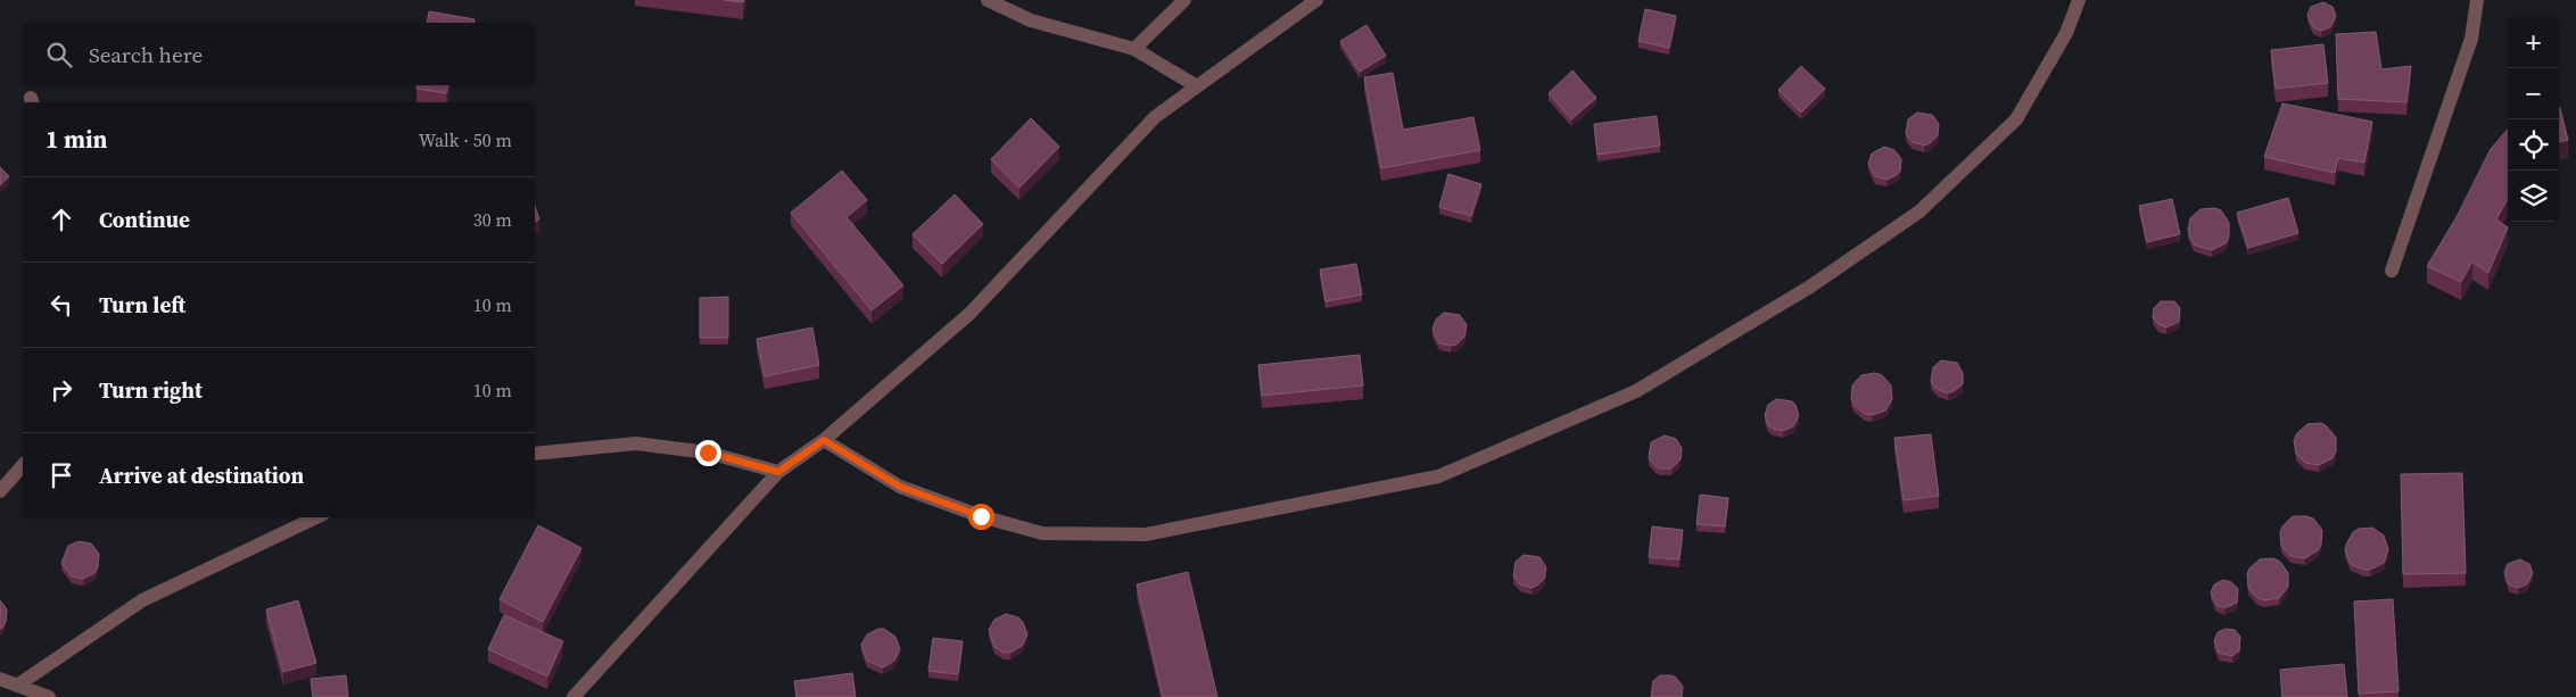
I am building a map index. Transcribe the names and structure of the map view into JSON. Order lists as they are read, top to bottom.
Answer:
{
  "page": {
    "map_buttons": ["+", "−"],
    "search": "Search here",
    "heading": ["1 min", "Walk · 50 m"],
    "list": [
      ["Continue", "30 m"],
      ["Turn left", "10 m"],
      ["Turn right", "10 m"],
      "Arrive at destination"
    ]
  }
}
